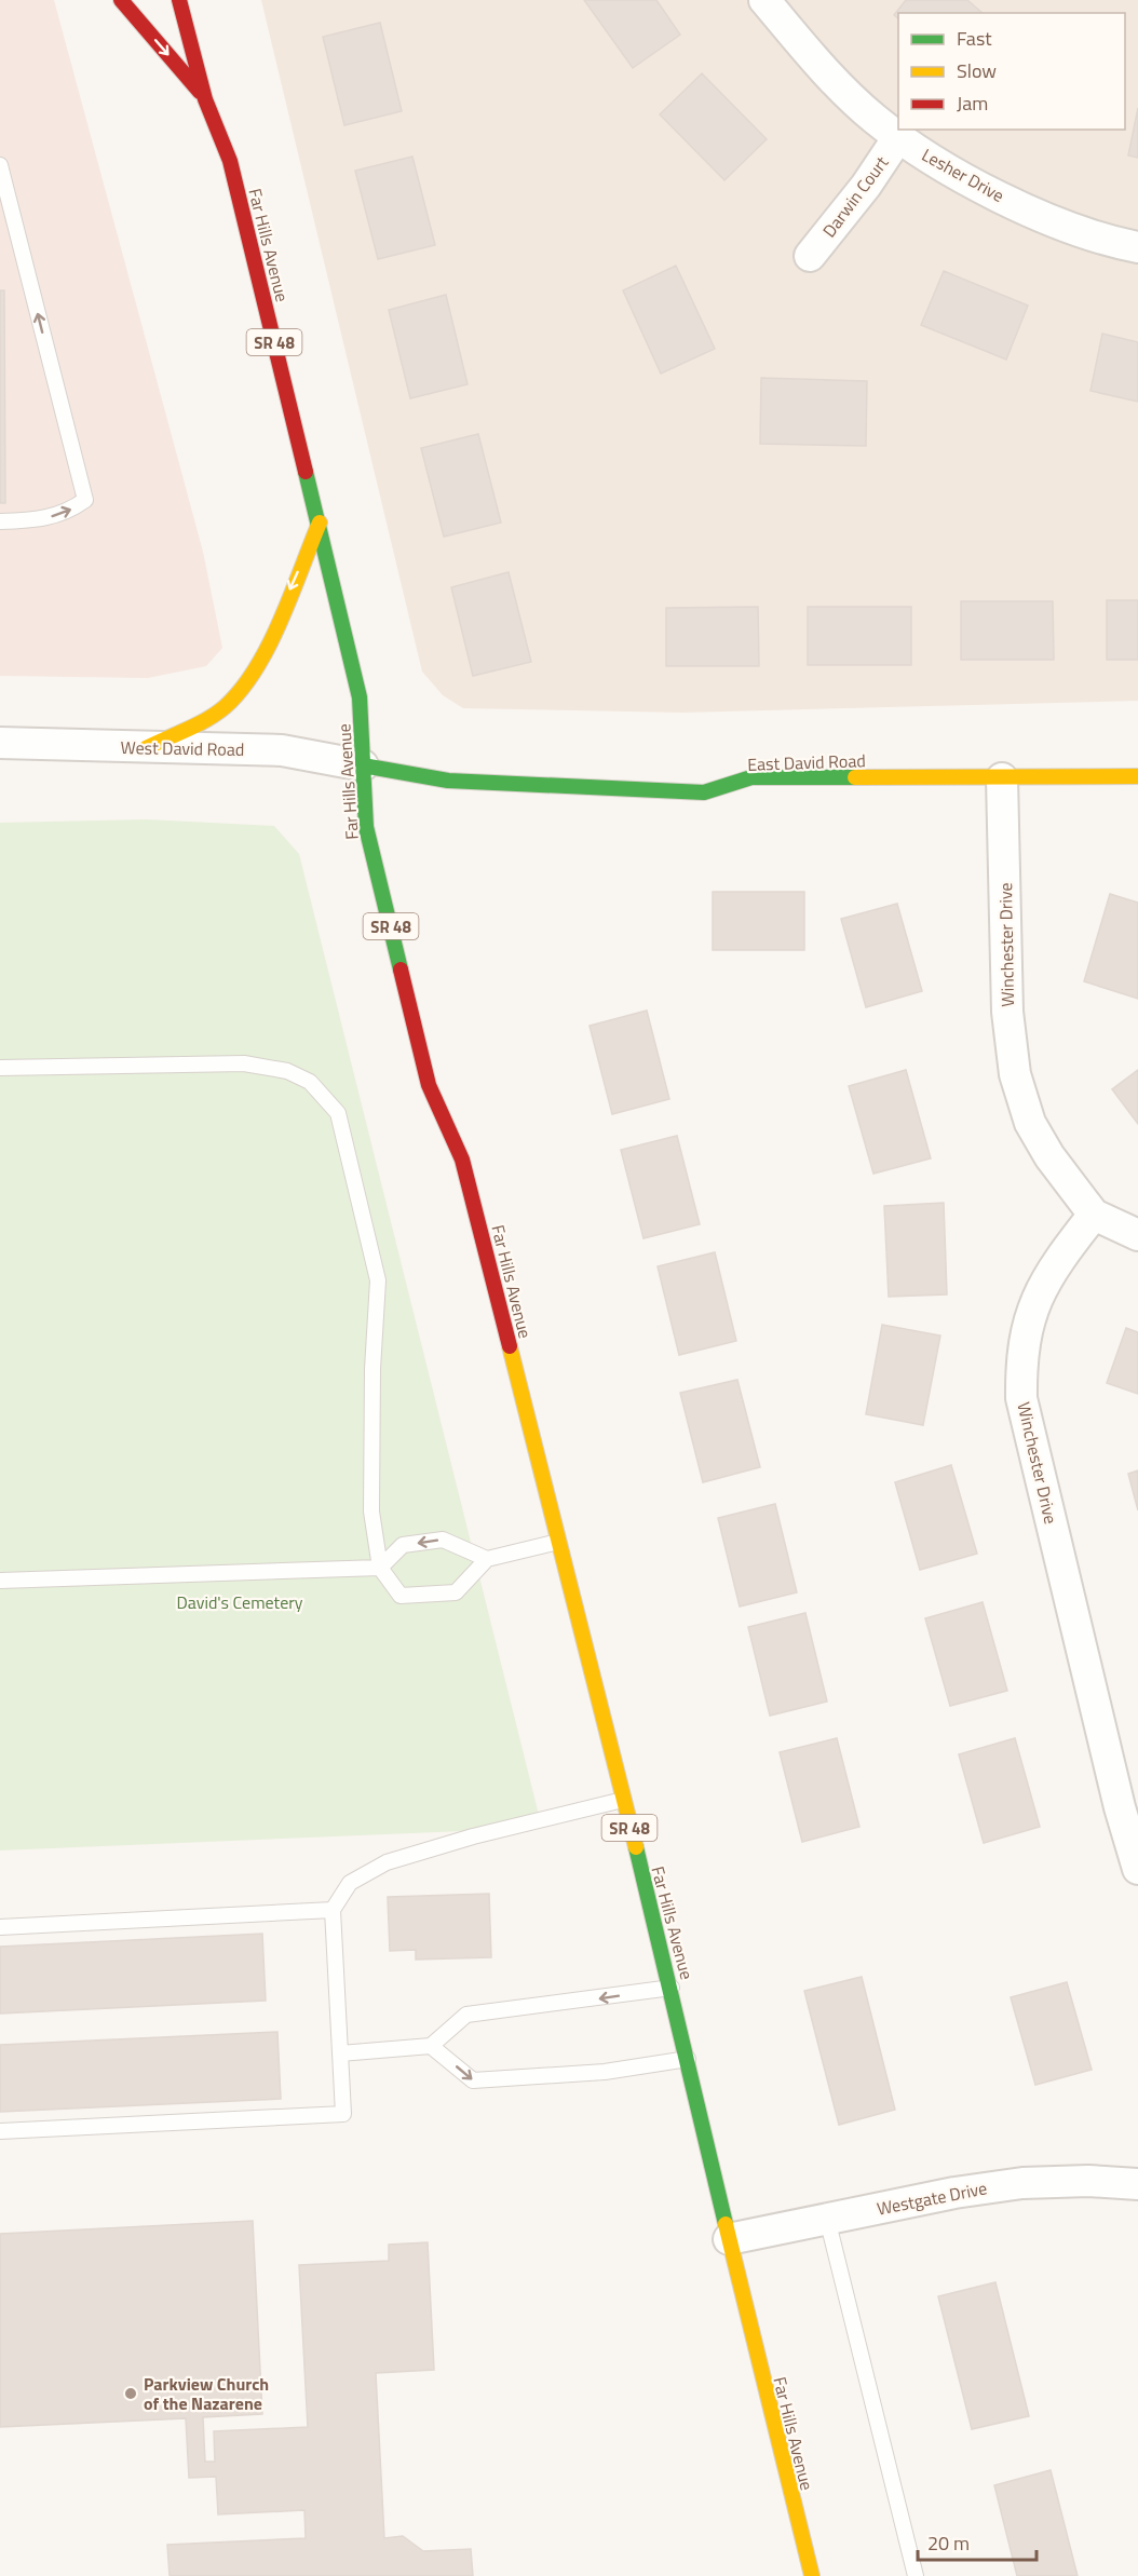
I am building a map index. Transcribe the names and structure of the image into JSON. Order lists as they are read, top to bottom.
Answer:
{
  "streets": {
    "main road": ["Far Hills Avenue", "SR 48", "East David Road"],
    "street": [
      "Lesher Drive",
      "Darwin Court",
      "West David Road",
      "Winchester Drive",
      "Westgate Drive"
    ]
  },
  "crossings": [
    ["Lesher Drive", "Darwin Court"],
    ["Far Hills Avenue", "West David Road"],
    ["Far Hills Avenue", "East David Road"],
    ["Far Hills Avenue", "Westgate Drive"],
    ["West David Road", "East David Road"],
    ["East David Road", "Winchester Drive"]
  ],
  "parks": ["David's Cemetery"],
  "places": ["Parkview Church of the Nazarene"],
  "legend": ["Fast", "Slow", "Jam"],
  "scale_bar": "20 m"
}
